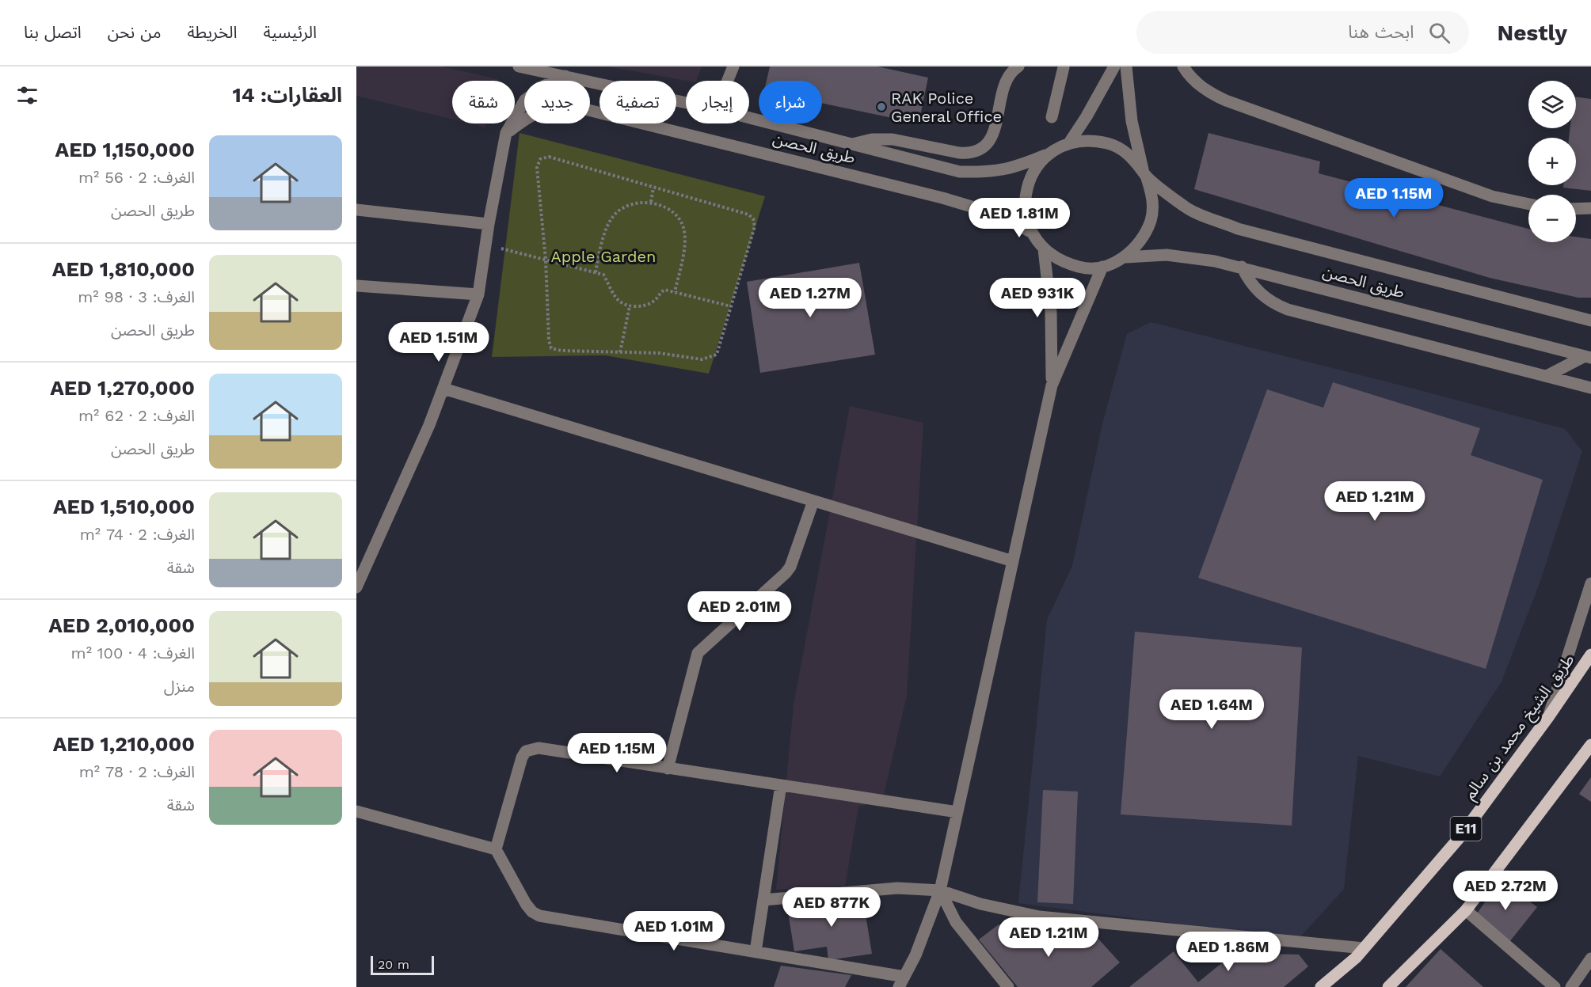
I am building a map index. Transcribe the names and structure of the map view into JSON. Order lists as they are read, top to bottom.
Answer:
{
  "streets": {
    "main road": ["طريق الشيخ محمد بن سالم", "E11"],
    "street": ["طريق الحصن"]
  },
  "parks": ["Apple Garden"],
  "places": ["RAK Police General Office"],
  "scale_bar": "20 m",
  "page": {
    "header": "Nestly",
    "search": "ابحث هنا",
    "nav": [
      "الرئيسية",
      "الخريطة",
      "من نحن",
      "اتصل بنا"
    ],
    "heading": "العقارات: 14",
    "map_buttons": ["+", "−"],
    "chip": [
      "شراء",
      "إيجار",
      "تصفية",
      "جديد",
      "شقة"
    ],
    "list": [
      {
        "name": "AED 1,150,000",
        "note": "الغرف: 2 · 56 m² · طريق الحصن"
      },
      {
        "name": "AED 1,810,000",
        "note": "الغرف: 3 · 98 m² · طريق الحصن"
      },
      {
        "name": "AED 1,270,000",
        "note": "الغرف: 2 · 62 m² · طريق الحصن"
      },
      {
        "name": "AED 1,510,000",
        "note": "الغرف: 2 · 74 m² · شقة"
      },
      {
        "name": "AED 2,010,000",
        "note": "الغرف: 4 · 100 m² · منزل"
      },
      {
        "name": "AED 1,210,000",
        "note": "الغرف: 2 · 78 m² · شقة"
      }
    ],
    "price": [
      "AED 1.15M",
      "AED 1.81M",
      "AED 1.27M",
      "AED 931K",
      "AED 1.51M",
      "AED 1.21M",
      "AED 2.01M",
      "AED 1.64M",
      "AED 1.15M",
      "AED 2.72M",
      "AED 877K",
      "AED 1.01M",
      "AED 1.21M",
      "AED 1.86M"
    ],
    "scale": "20 m"
  }
}
